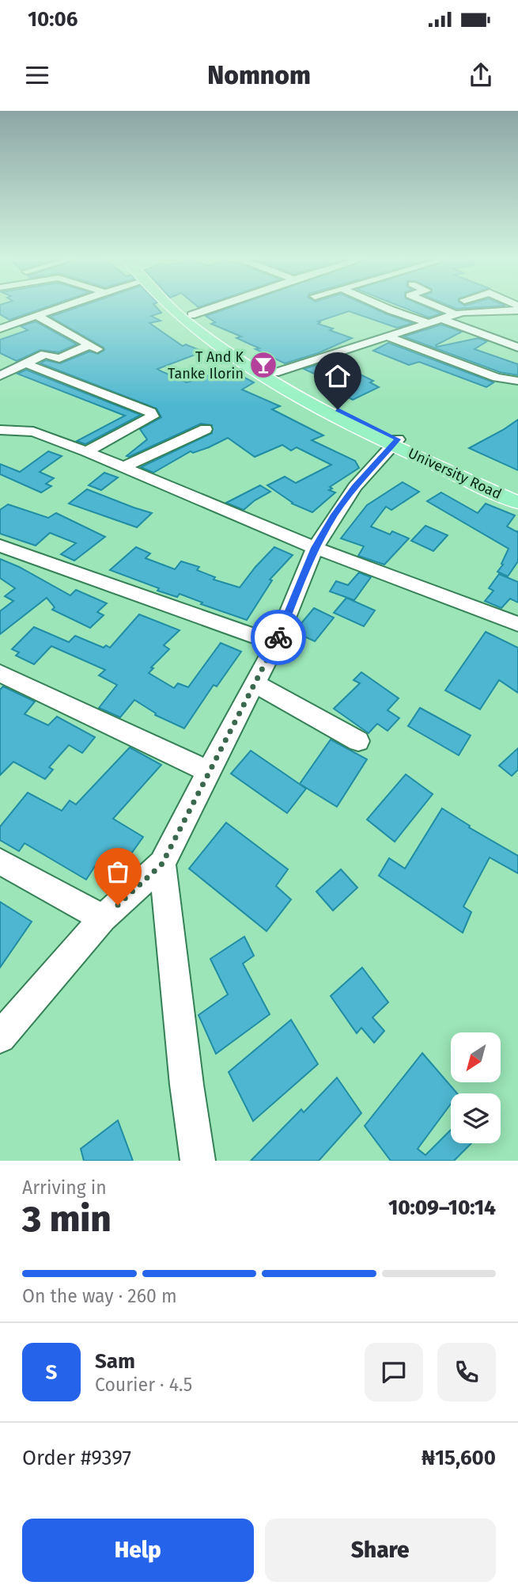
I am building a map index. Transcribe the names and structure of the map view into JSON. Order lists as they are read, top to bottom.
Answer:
{
  "streets": {
    "main road": ["University Road"]
  },
  "places": {
    "bar": ["T And K Tanke Ilorin"]
  },
  "north": "bottom left",
  "page": {
    "status": "10:06",
    "header": "Nomnom",
    "heading": ["3 min", "Arriving in", "10:09–10:14"],
    "panel": [
      "Sam",
      "Courier · 4.5",
      "Order #9397",
      "₦15,600"
    ],
    "bar": "On the way · 260 m",
    "round": "S",
    "buttons": ["Help", "Share"]
  }
}
